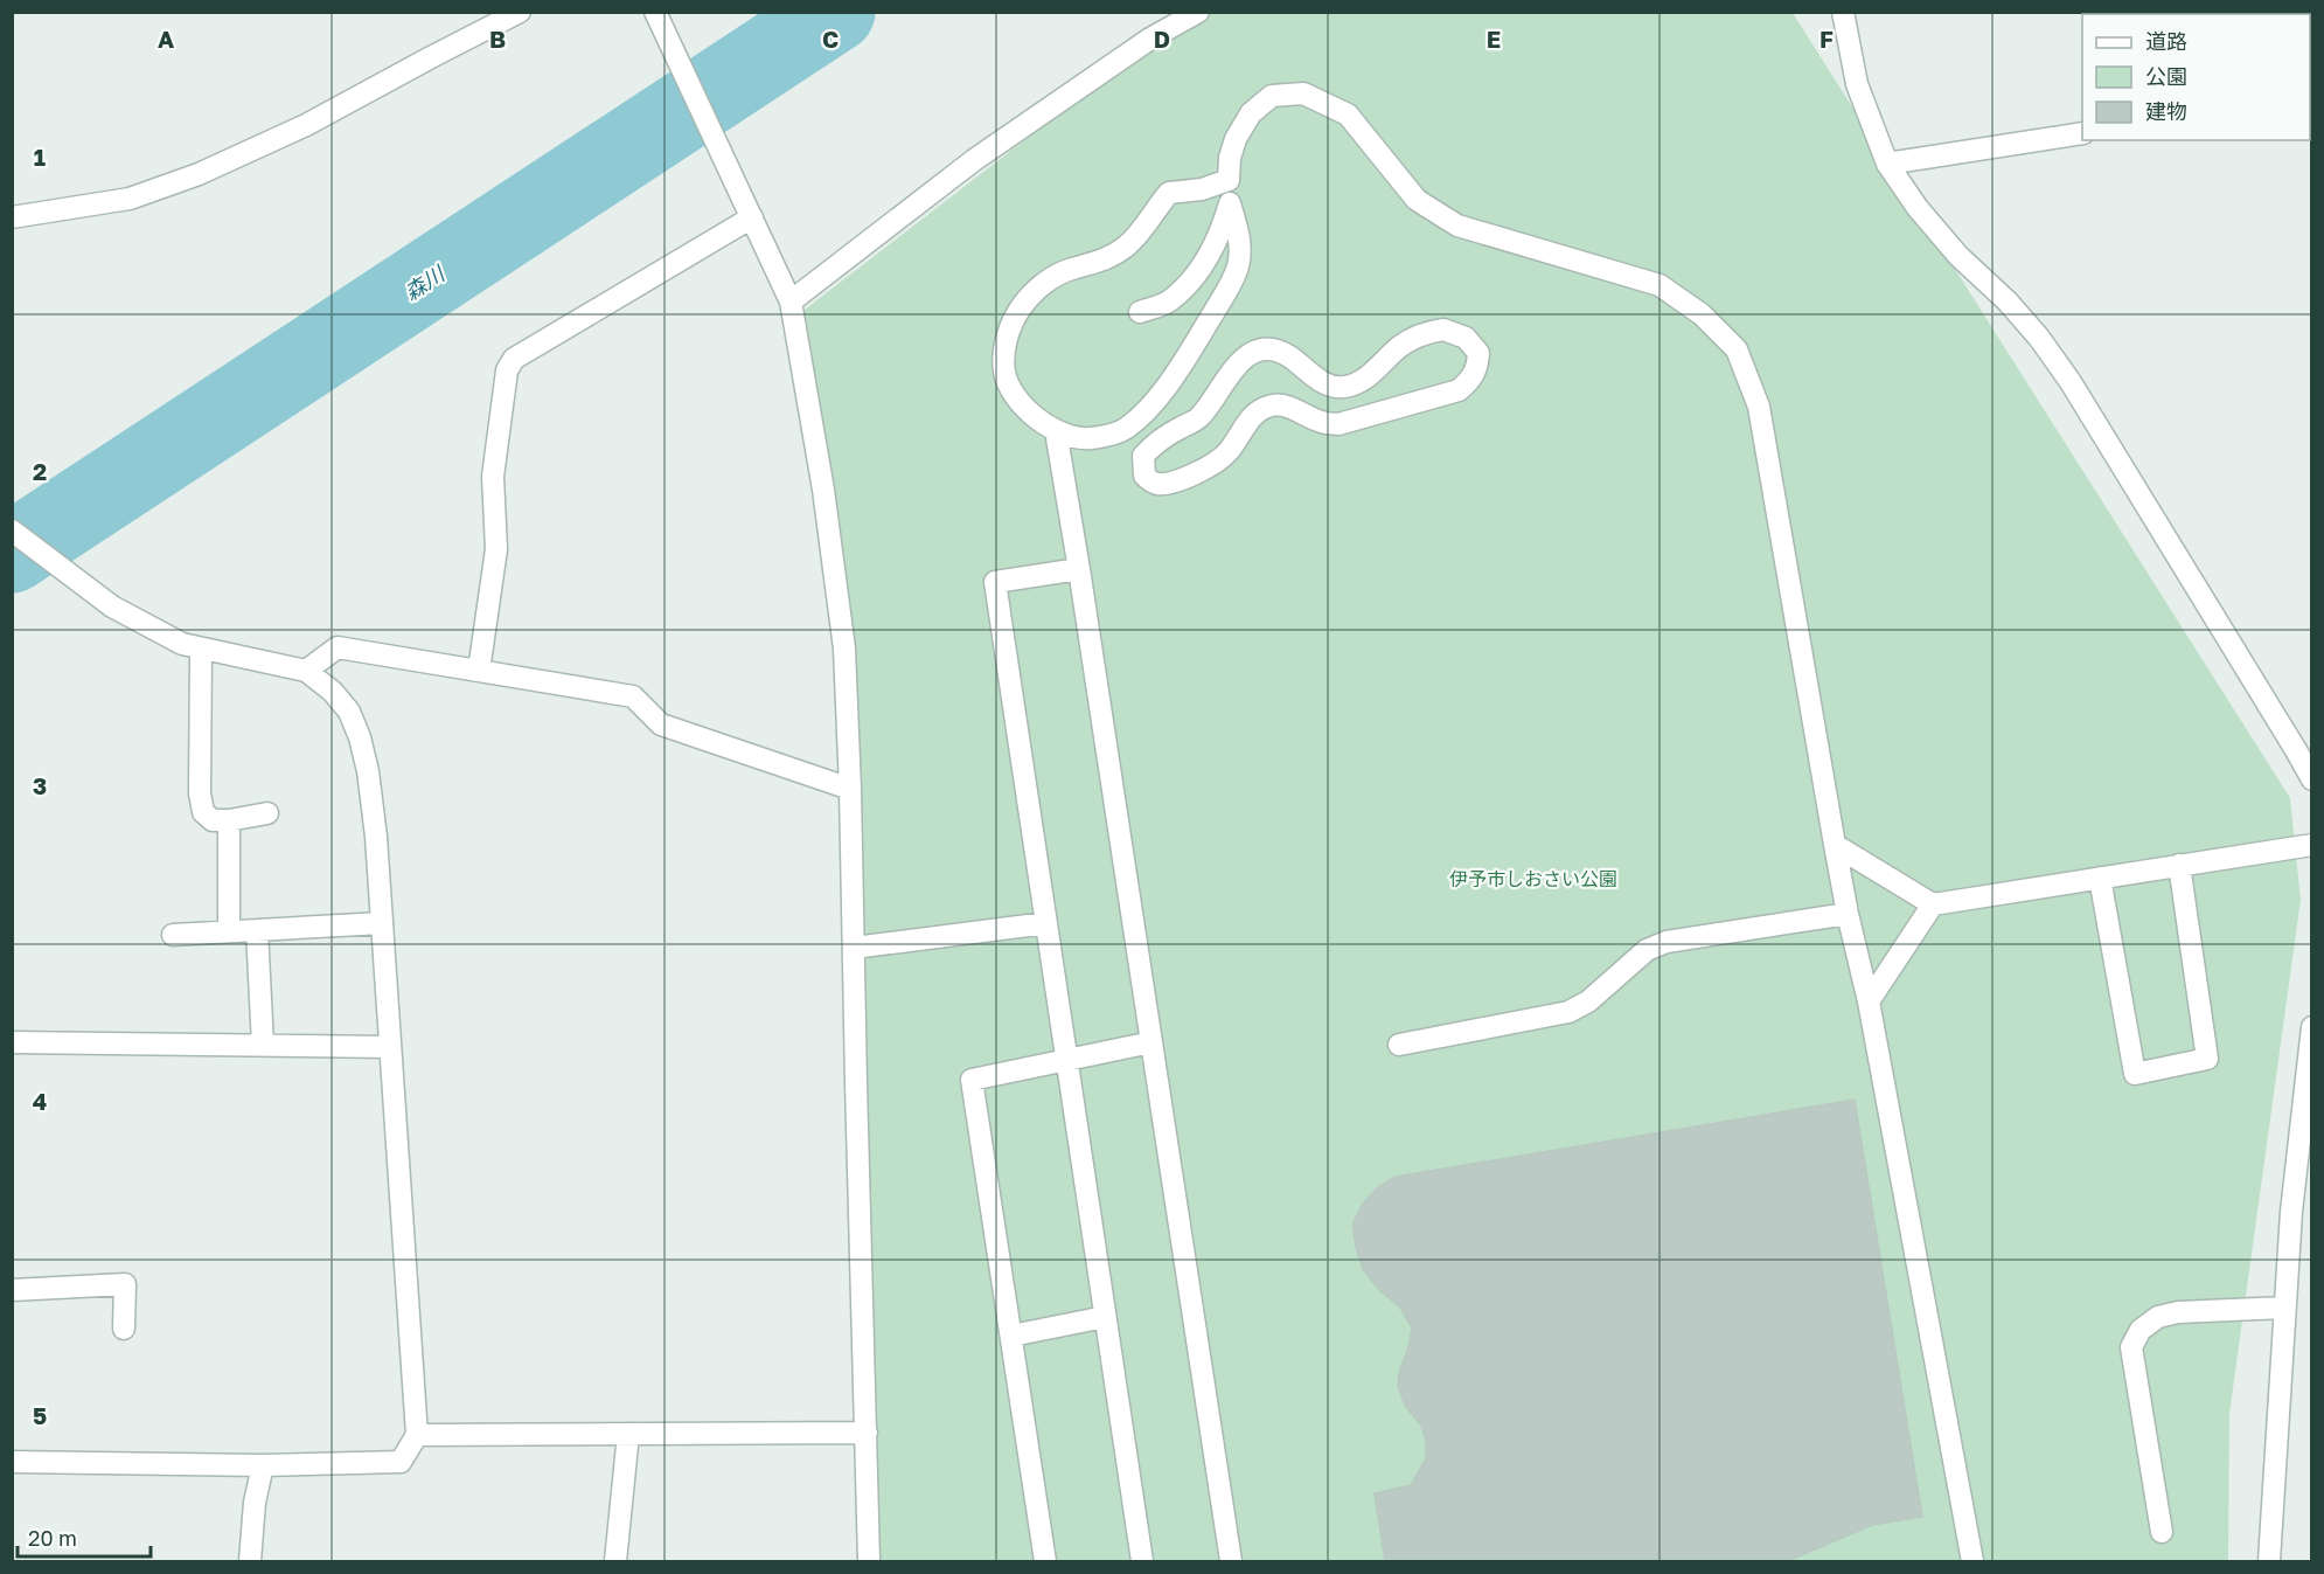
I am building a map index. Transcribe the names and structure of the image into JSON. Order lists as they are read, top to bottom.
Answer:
{
  "water": ["森川"],
  "parks": ["伊予市しおさい公園"],
  "legend": ["道路", "公園", "建物"],
  "scale_bar": "20 m",
  "grid": {
    "columns": [
      "A",
      "B",
      "C",
      "D",
      "E",
      "F"
    ],
    "rows": [
      "1",
      "2",
      "3",
      "4",
      "5"
    ]
  }
}
